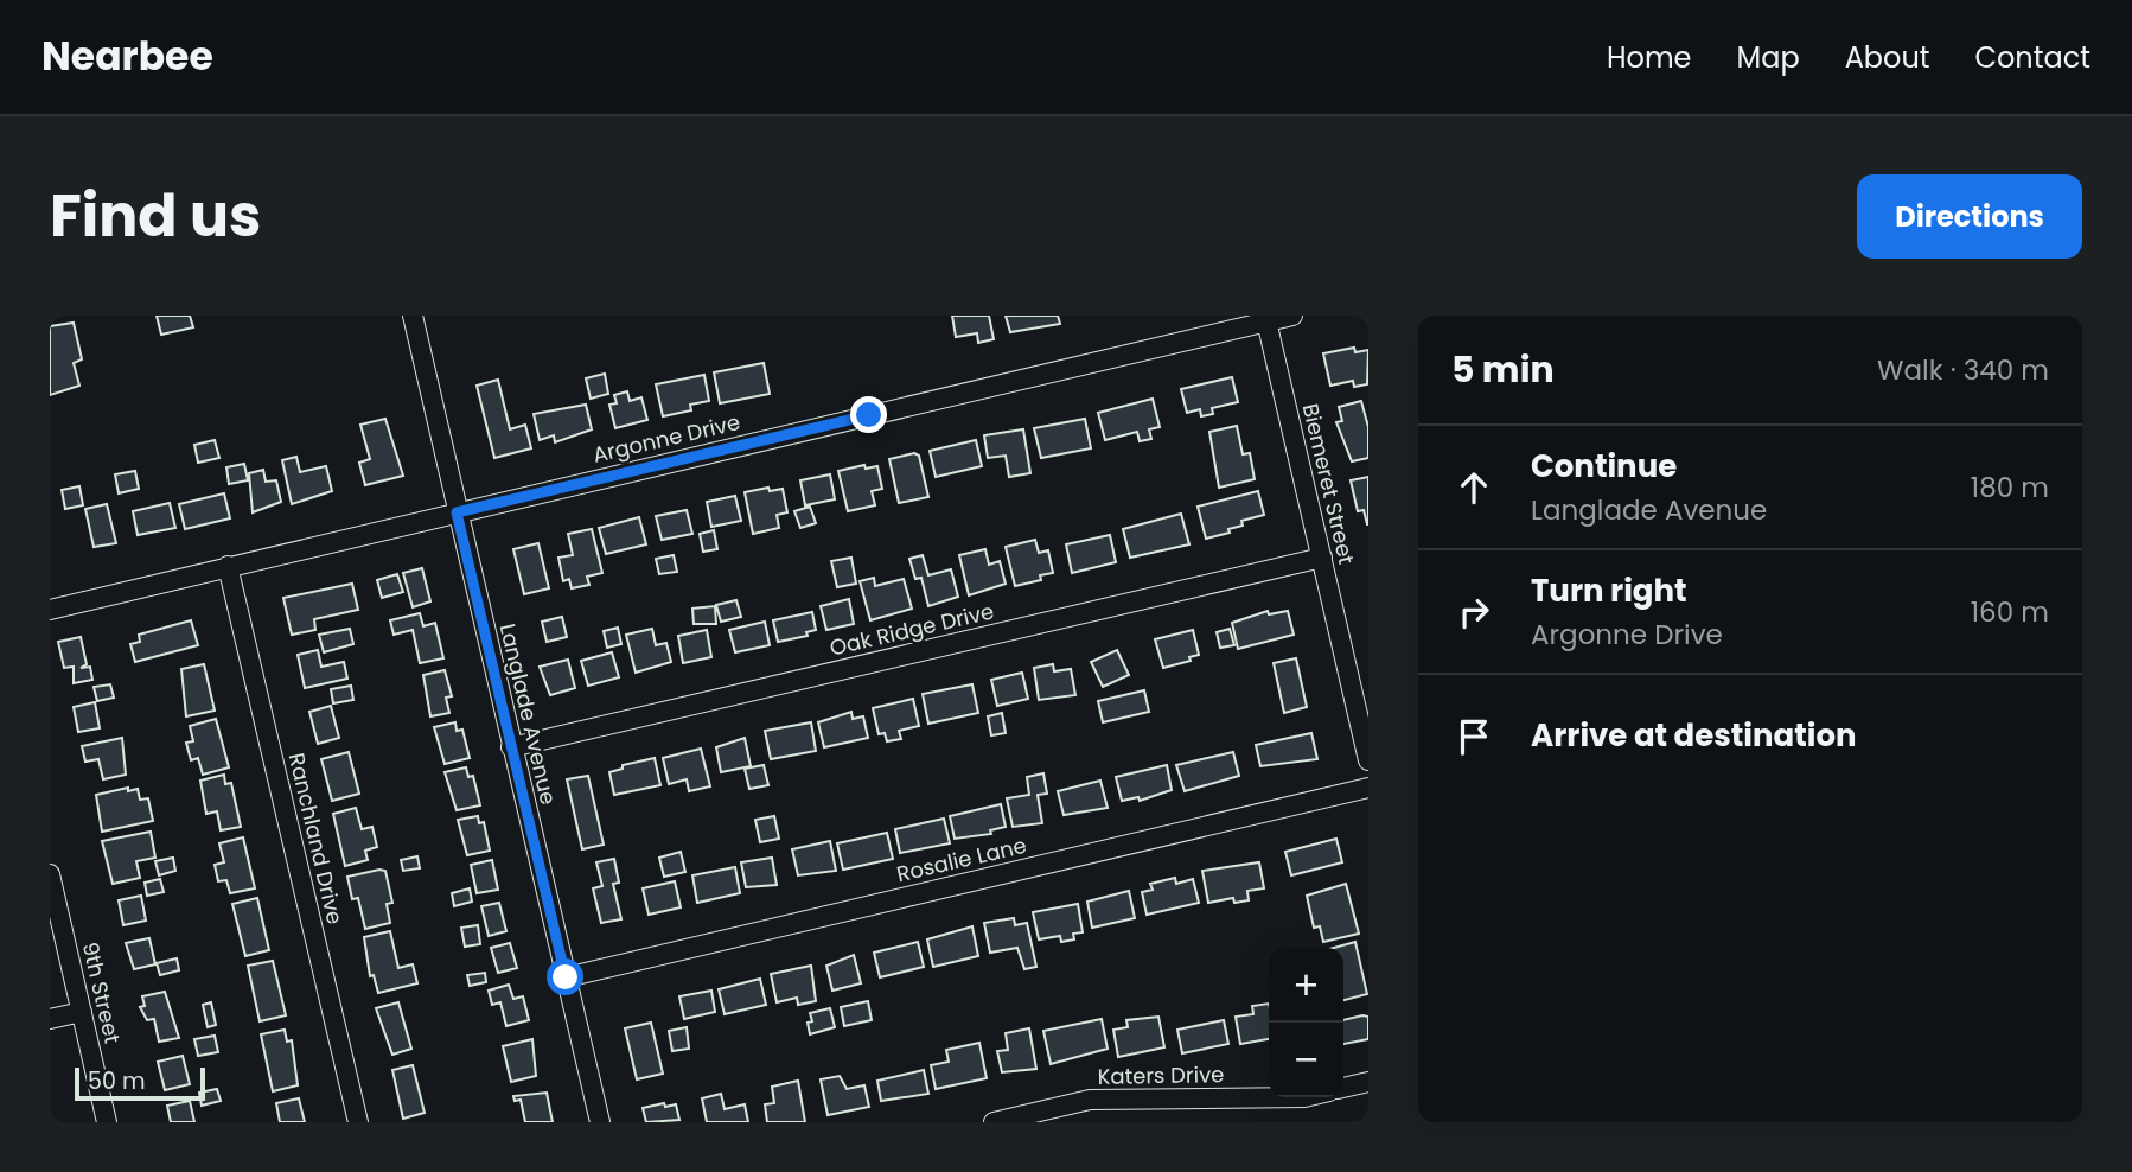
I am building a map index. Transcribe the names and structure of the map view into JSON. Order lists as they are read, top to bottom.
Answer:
{
  "streets": {
    "street": [
      "Argonne Drive",
      "Biemeret Street",
      "Oak Ridge Drive",
      "Langlade Avenue",
      "Ranchland Drive",
      "Rosalie Lane",
      "9th Street",
      "Katers Drive"
    ]
  },
  "crossings": [
    ["Argonne Drive", "Biemeret Street"],
    ["Argonne Drive", "Langlade Avenue"],
    ["Argonne Drive", "Ranchland Drive"],
    ["Biemeret Street", "Oak Ridge Drive"],
    ["Oak Ridge Drive", "Langlade Avenue"],
    ["Langlade Avenue", "Rosalie Lane"]
  ],
  "scale_bar": "50 m",
  "page": {
    "header": "Nearbee",
    "nav": [
      "Home",
      "Map",
      "About",
      "Contact"
    ],
    "title": "Find us",
    "buttons": "Directions",
    "heading": ["5 min", "Walk · 340 m"],
    "list": [
      ["Continue", "Langlade Avenue", "180 m"],
      ["Turn right", "Argonne Drive", "160 m"],
      "Arrive at destination"
    ],
    "map_buttons": ["+", "−"],
    "scale": "50 m"
  }
}
